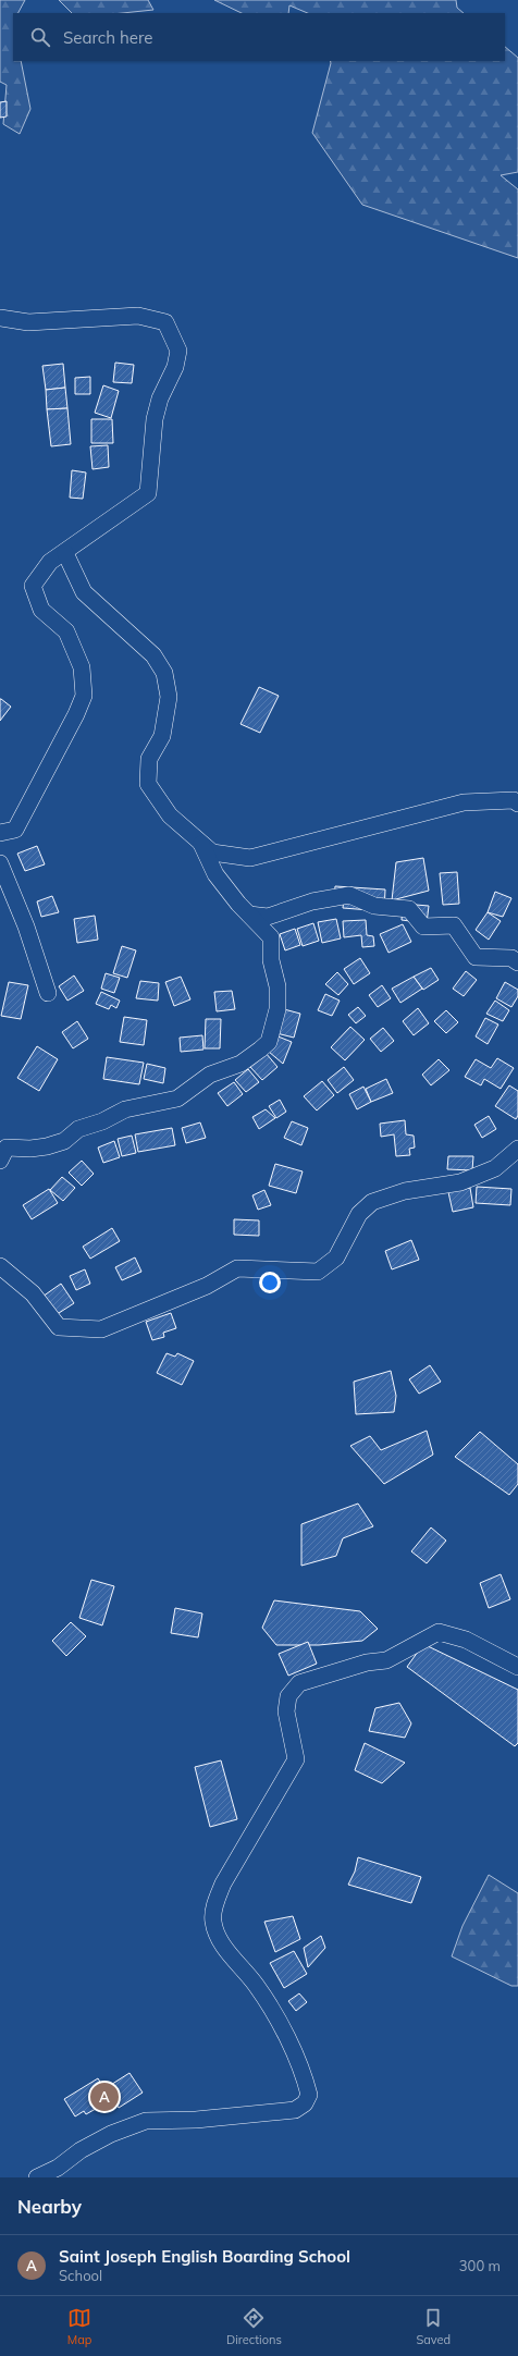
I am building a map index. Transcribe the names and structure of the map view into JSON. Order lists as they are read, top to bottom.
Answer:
{
  "page": {
    "search": "Search here",
    "pins": "A",
    "heading": "Nearby",
    "list": [
      {
        "mark": "A",
        "name": "Saint Joseph English Boarding School",
        "note": "School",
        "value": "300 m"
      }
    ],
    "nav": ["Map", "Directions", "Saved"]
  }
}
